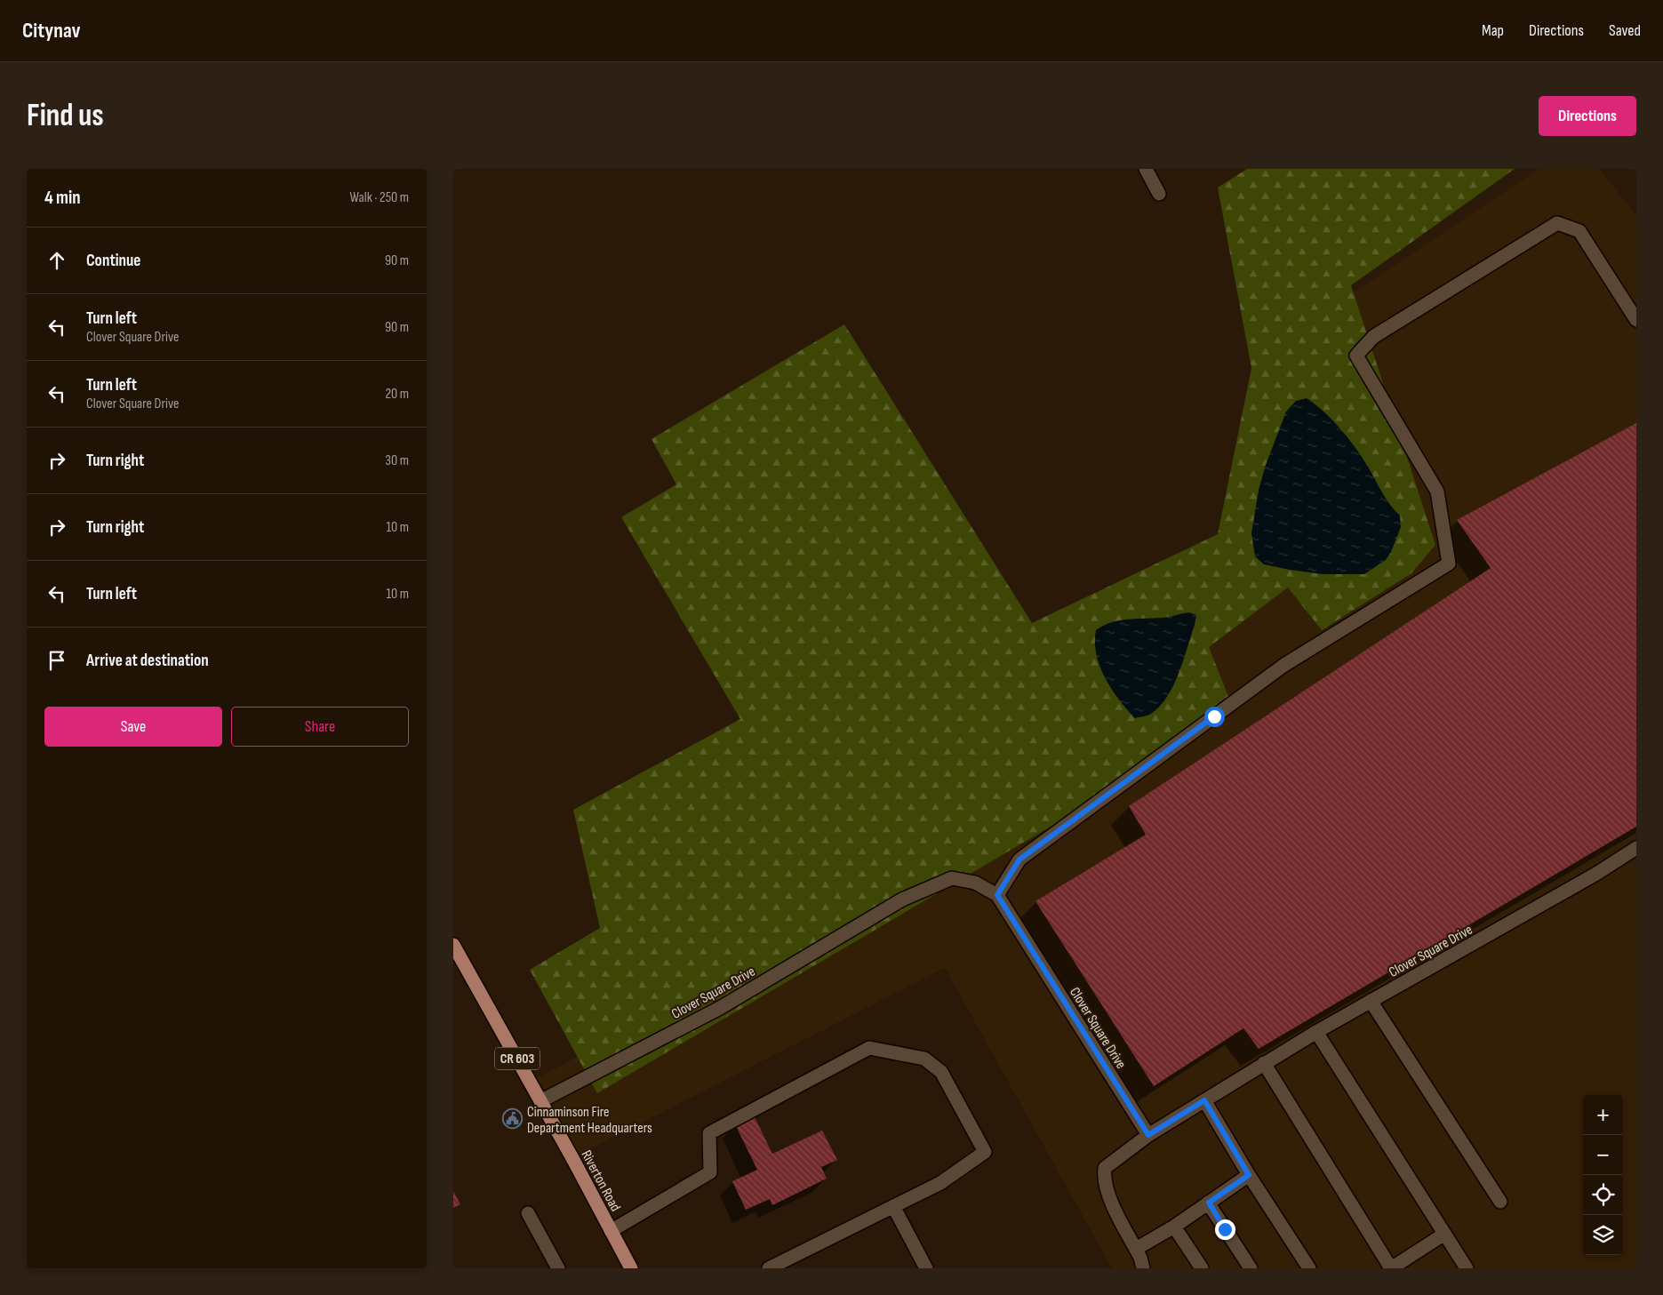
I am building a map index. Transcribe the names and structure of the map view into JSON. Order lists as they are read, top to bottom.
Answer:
{
  "streets": {
    "main road": ["CR 603", "Riverton Road"],
    "lane": ["Clover Square Drive"]
  },
  "crossings": [
    ["Clover Square Drive", "Riverton Road"]
  ],
  "places": {
    "public building": ["Cinnaminson Fire Department Headquarters"]
  },
  "page": {
    "header": "Citynav",
    "nav": ["Map", "Directions", "Saved"],
    "buttons": [
      "Directions",
      ["Save", "Share"]
    ],
    "title": "Find us",
    "heading": ["4 min", "Walk · 250 m"],
    "list": [
      ["Continue", "90 m"],
      ["Turn left", "Clover Square Drive", "90 m"],
      ["Turn left", "Clover Square Drive", "20 m"],
      ["Turn right", "30 m"],
      ["Turn right", "10 m"],
      ["Turn left", "10 m"],
      "Arrive at destination"
    ],
    "map_buttons": ["+", "−"]
  }
}
